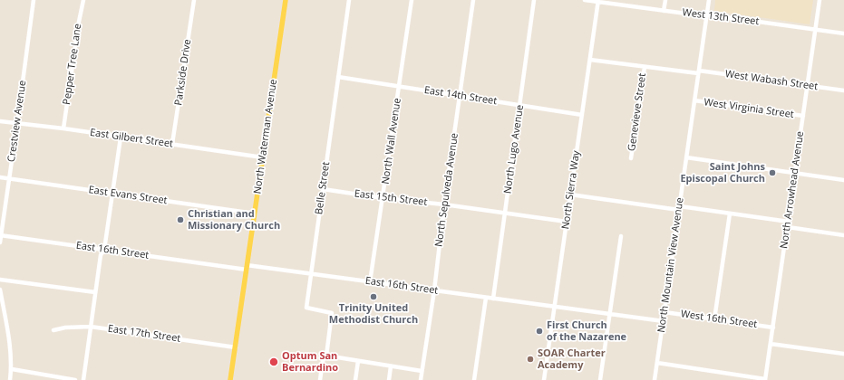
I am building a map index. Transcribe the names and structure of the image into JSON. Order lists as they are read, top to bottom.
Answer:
{
  "streets": {
    "main road": ["North Waterman Avenue"],
    "street": [
      "West 13th Street",
      "Pepper Tree Lane",
      "Parkside Drive",
      "West Wabash Street",
      "East 14th Street",
      "West Virginia Street",
      "Genevieve Street",
      "Crestview Avenue",
      "East Gilbert Street",
      "North Wall Avenue",
      "North Lugo Avenue",
      "Belle Street",
      "North Sepulveda Avenue",
      "North Sierra Way",
      "North Arrowhead Avenue",
      "East Evans Street",
      "East 15th Street",
      "East 16th Street",
      "North Mountain View Avenue",
      "West 16th Street",
      "East 17th Street"
    ]
  },
  "crossings": [
    ["West 13th Street", "North Sierra Way"],
    ["West 13th Street", "North Arrowhead Avenue"],
    ["West 13th Street", "North Mountain View Avenue"],
    ["Pepper Tree Lane", "East Gilbert Street"],
    ["Parkside Drive", "East Gilbert Street"],
    ["West Wabash Street", "Genevieve Street"],
    ["West Wabash Street", "North Sierra Way"],
    ["West Wabash Street", "North Arrowhead Avenue"],
    ["West Wabash Street", "North Mountain View Avenue"],
    ["East 14th Street", "North Wall Avenue"],
    ["East 14th Street", "North Lugo Avenue"],
    ["East 14th Street", "Belle Street"],
    ["East 14th Street", "North Sepulveda Avenue"],
    ["East 14th Street", "North Sierra Way"],
    ["West Virginia Street", "North Arrowhead Avenue"],
    ["West Virginia Street", "North Mountain View Avenue"],
    ["Crestview Avenue", "East Gilbert Street"],
    ["Crestview Avenue", "East Evans Street"],
    ["Crestview Avenue", "East 16th Street"],
    ["North Waterman Avenue", "East Gilbert Street"],
    ["North Waterman Avenue", "East Evans Street"],
    ["North Waterman Avenue", "East 16th Street"],
    ["North Waterman Avenue", "East 17th Street"],
    ["North Wall Avenue", "East 15th Street"],
    ["North Wall Avenue", "East 16th Street"],
    ["North Lugo Avenue", "East 15th Street"],
    ["North Lugo Avenue", "East 16th Street"],
    ["Belle Street", "East 15th Street"],
    ["Belle Street", "East 16th Street"],
    ["North Sepulveda Avenue", "East 15th Street"],
    ["North Sepulveda Avenue", "East 16th Street"],
    ["North Sierra Way", "East 15th Street"],
    ["North Sierra Way", "East 16th Street"],
    ["North Arrowhead Avenue", "West 16th Street"],
    ["North Mountain View Avenue", "West 16th Street"]
  ],
  "places": [
    "Saint Johns Episcopal Church",
    "Christian and Missionary Church",
    "Trinity United Methodist Church",
    "First Church of the Nazarene",
    "SOAR Charter Academy",
    "Optum San Bernardino"
  ]
}
